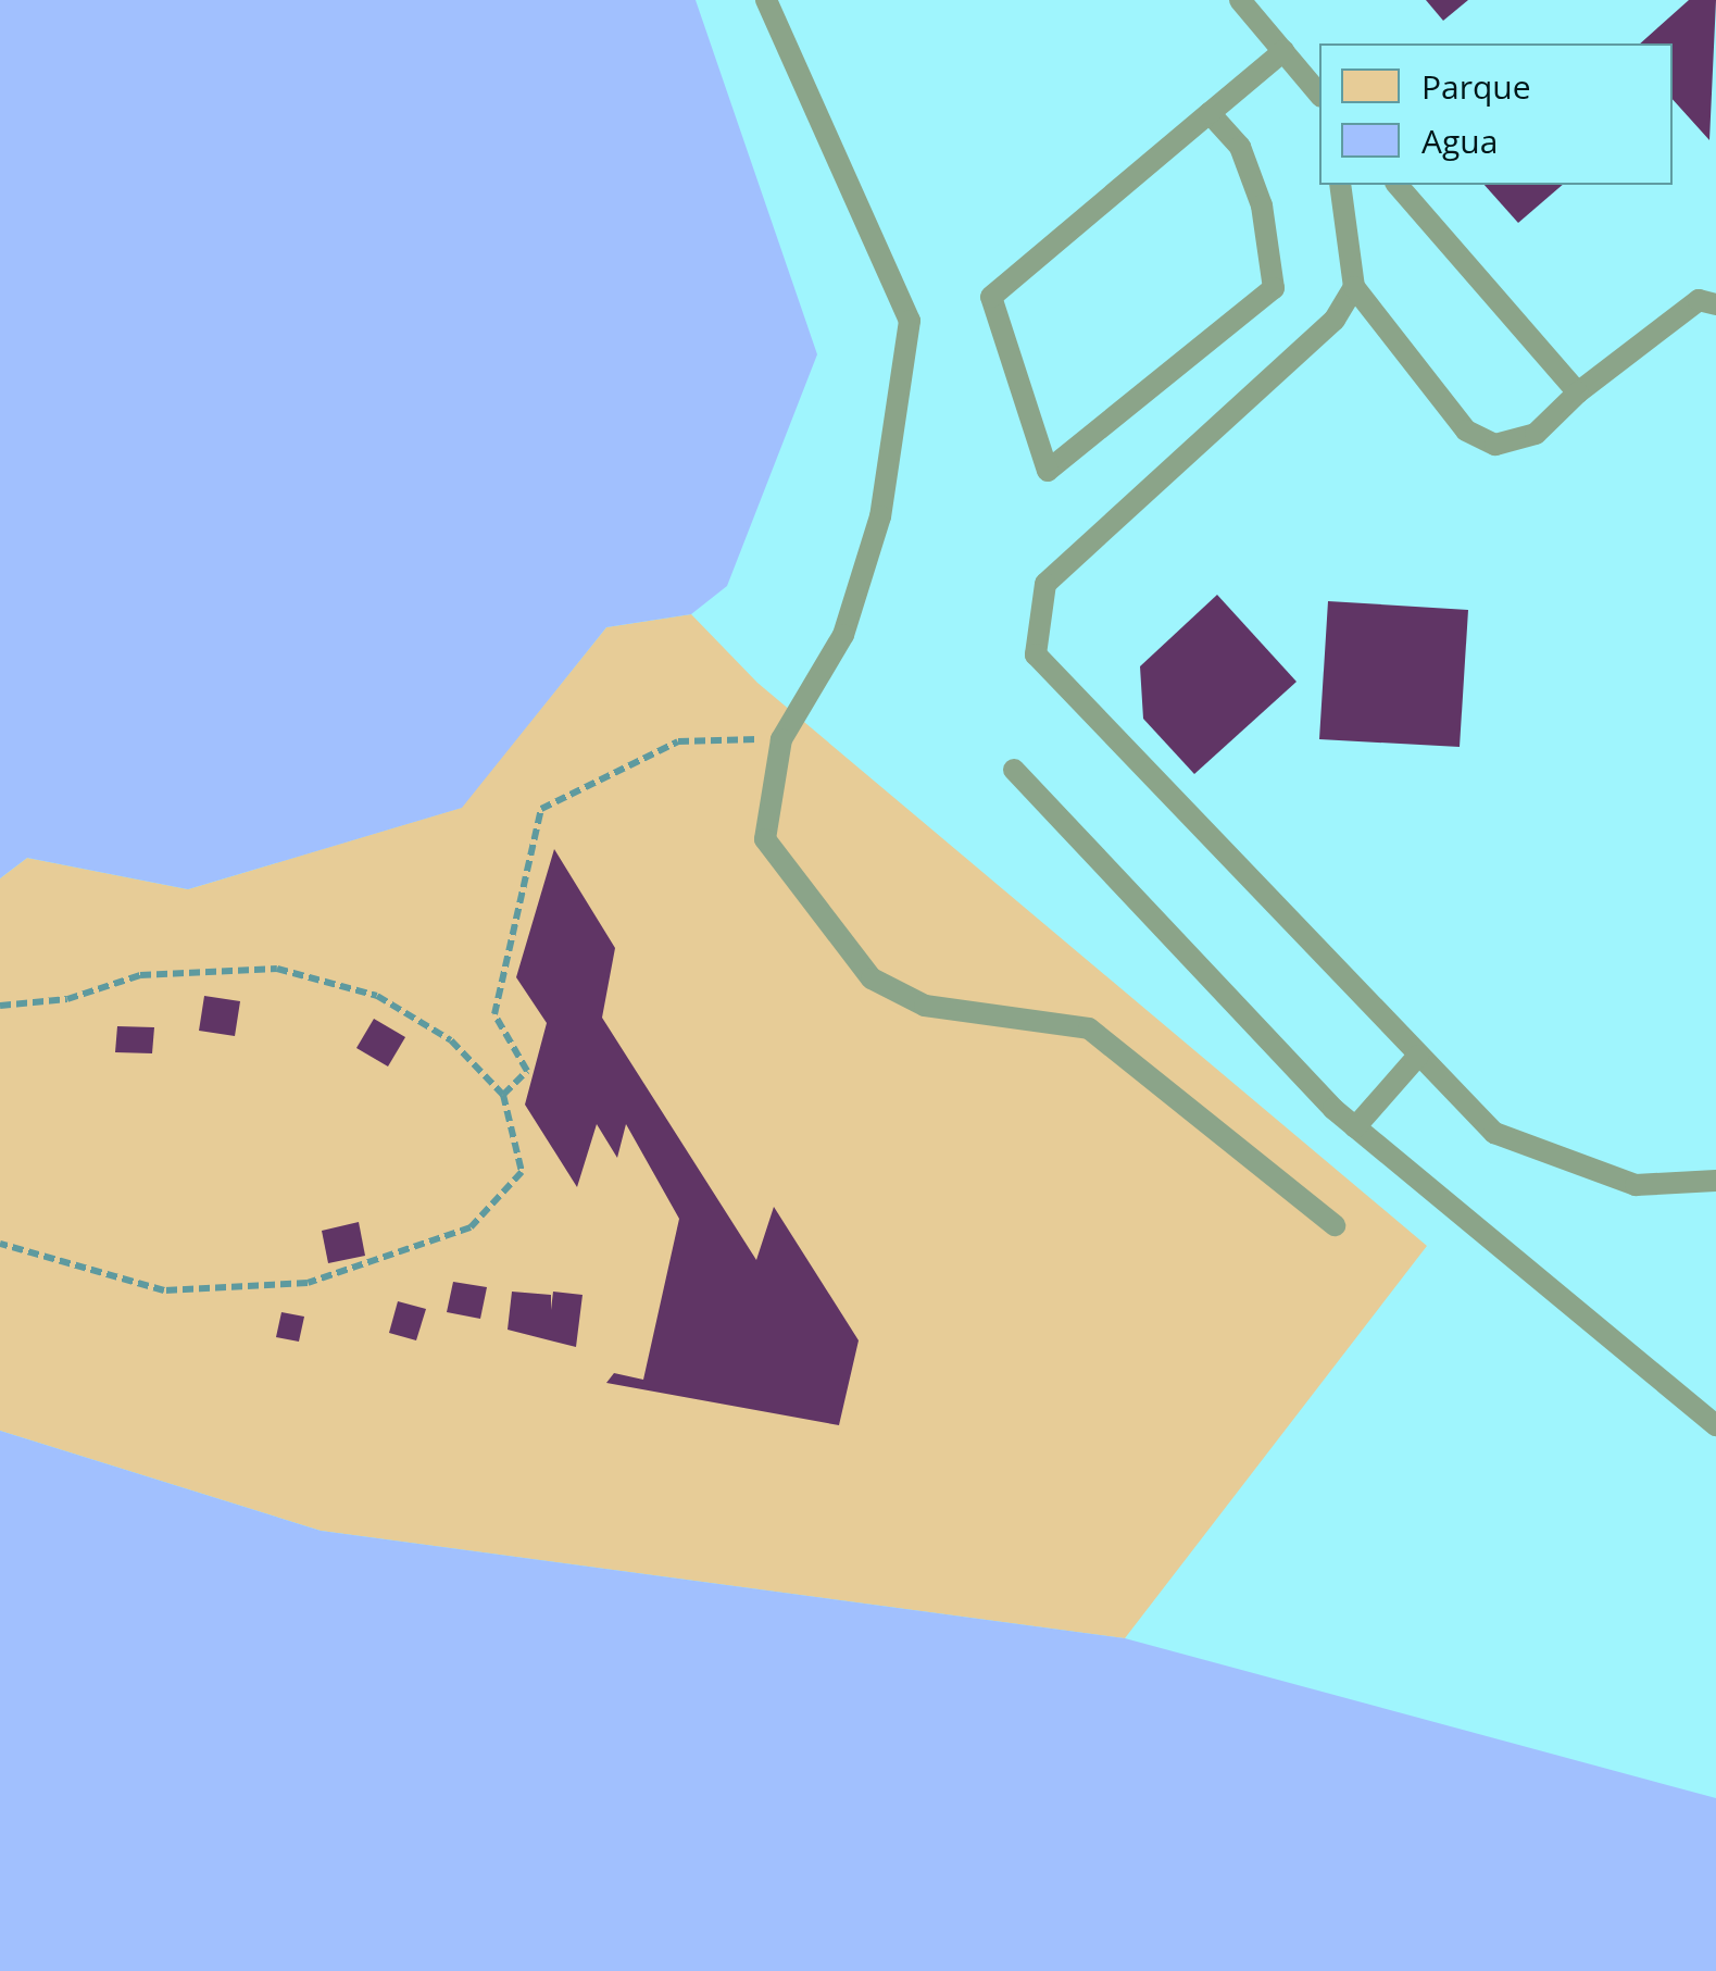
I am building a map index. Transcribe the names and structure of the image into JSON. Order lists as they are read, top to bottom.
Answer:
{
  "legend": ["Parque", "Agua"]
}
